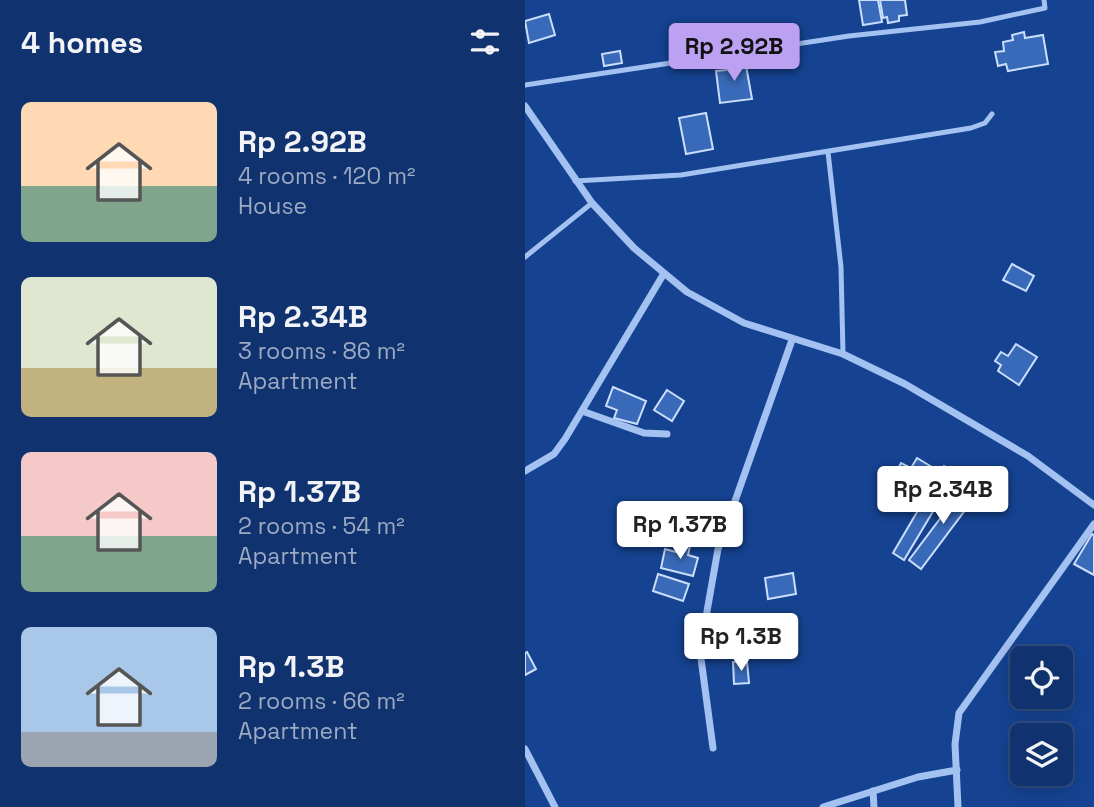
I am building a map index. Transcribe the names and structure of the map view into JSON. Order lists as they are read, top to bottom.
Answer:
{
  "page": {
    "heading": "4 homes",
    "price": [
      "Rp 2.92B",
      "Rp 2.34B",
      "Rp 1.37B",
      "Rp 1.3B"
    ],
    "list": [
      {
        "name": "Rp 2.92B",
        "note": "4 rooms · 120 m² · House"
      },
      {
        "name": "Rp 2.34B",
        "note": "3 rooms · 86 m² · Apartment"
      },
      {
        "name": "Rp 1.37B",
        "note": "2 rooms · 54 m² · Apartment"
      },
      {
        "name": "Rp 1.3B",
        "note": "2 rooms · 66 m² · Apartment"
      }
    ]
  }
}
